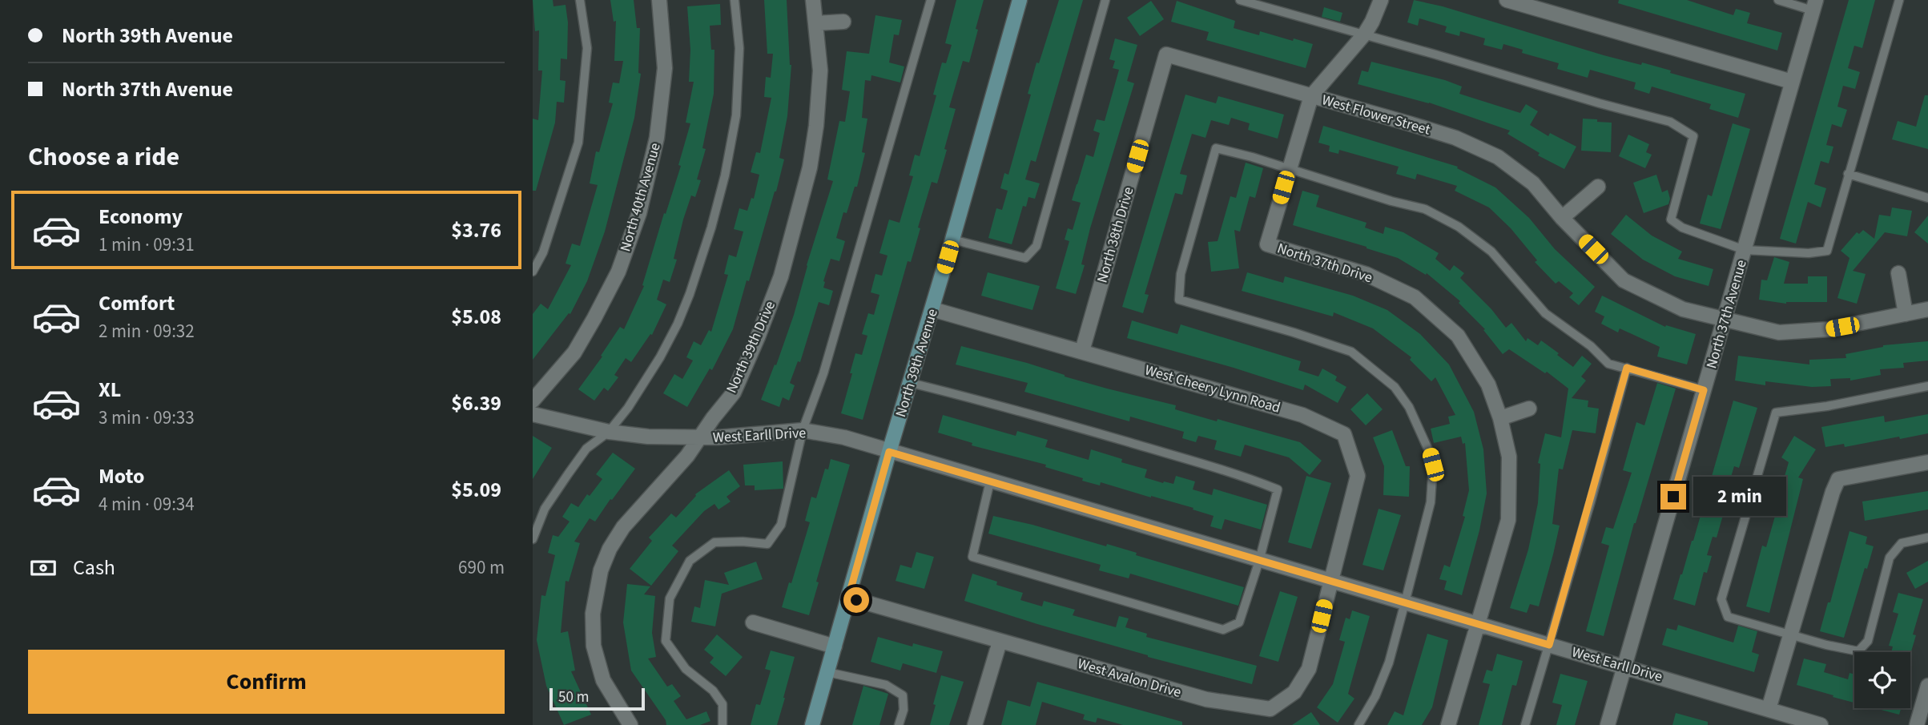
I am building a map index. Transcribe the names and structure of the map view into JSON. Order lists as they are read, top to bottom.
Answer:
{
  "streets": {
    "street": [
      "West Flower Street",
      "North 40th Avenue",
      "North 38th Drive",
      "North 37th Drive",
      "North 37th Avenue",
      "North 39th Drive",
      "North 39th Avenue",
      "West Cheery Lynn Road",
      "West Earll Drive",
      "West Avalon Drive"
    ]
  },
  "crossings": [
    ["West Flower Street", "North 38th Drive"],
    ["West Flower Street", "North 37th Drive"],
    ["West Flower Street", "North 37th Avenue"],
    ["North 38th Drive", "West Cheery Lynn Road"],
    ["North 37th Drive", "West Earll Drive"],
    ["North 37th Avenue", "West Earll Drive"],
    ["North 39th Drive", "West Earll Drive"],
    ["North 39th Avenue", "West Cheery Lynn Road"],
    ["North 39th Avenue", "West Earll Drive"],
    ["North 39th Avenue", "West Avalon Drive"],
    ["West Cheery Lynn Road", "West Earll Drive"],
    ["West Cheery Lynn Road", "West Avalon Drive"],
    ["West Earll Drive", "West Avalon Drive"]
  ],
  "scale_bar": "50 m",
  "page": {
    "banner": ["North 39th Avenue", "North 37th Avenue"],
    "heading": "Choose a ride",
    "list": [
      {
        "name": "Economy",
        "note": "1 min · 09:31",
        "value": "$3.76"
      },
      {
        "name": "Comfort",
        "note": "2 min · 09:32",
        "value": "$5.08"
      },
      {
        "name": "XL",
        "note": "3 min · 09:33",
        "value": "$6.39"
      },
      {
        "name": "Moto",
        "note": "4 min · 09:34",
        "value": "$5.09"
      }
    ],
    "bubble": "2 min",
    "pay": ["Cash", "690 m"],
    "buttons": "Confirm",
    "scale": "50 m"
  }
}
